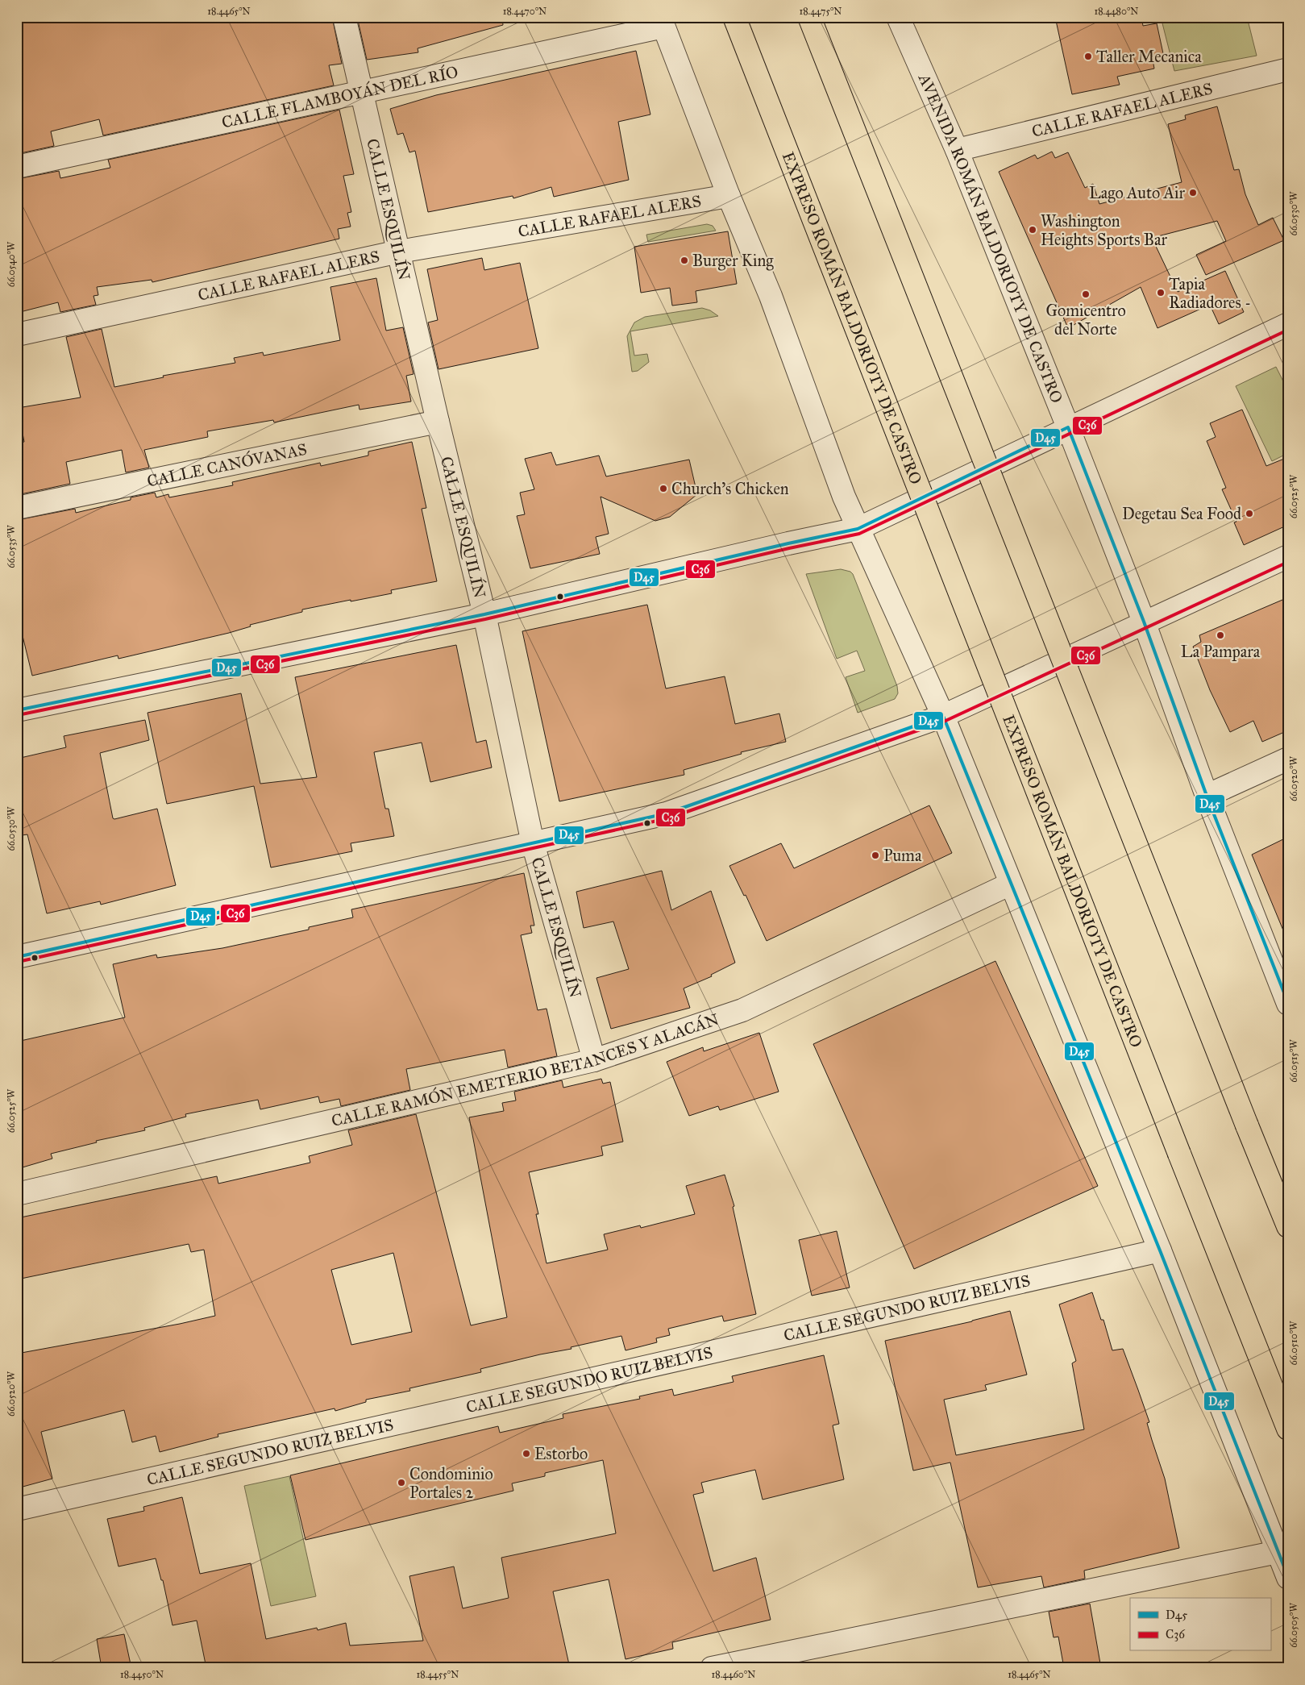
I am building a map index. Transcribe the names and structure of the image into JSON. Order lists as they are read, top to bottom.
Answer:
{
  "streets": {
    "highway": ["EXPRESO ROMÁN BALDORIOTY DE CASTRO"],
    "street": [
      "CALLE FLAMBOYÁN DEL RÍO",
      "CALLE RAFAEL ALERS",
      "CALLE ESQUILÍN",
      "AVENIDA ROMÁN BALDORIOTY DE CASTRO",
      "CALLE CANÓVANAS",
      "CALLE RAMÓN EMETERIO BETANCES Y ALACÁN",
      "CALLE SEGUNDO RUIZ BELVIS"
    ]
  },
  "crossings": [
    ["CALLE FLAMBOYÁN DEL RÍO", "CALLE ESQUILÍN"],
    ["CALLE RAFAEL ALERS", "CALLE ESQUILÍN"],
    ["CALLE RAFAEL ALERS", "AVENIDA ROMÁN BALDORIOTY DE CASTRO"],
    ["CALLE ESQUILÍN", "CALLE CANÓVANAS"],
    ["CALLE ESQUILÍN", "CALLE RAMÓN EMETERIO BETANCES Y ALACÁN"]
  ],
  "places": [
    "Taller Mecanica",
    "Lago Auto Air",
    "Washington Heights Sports Bar",
    "Burger King",
    "Tapia Radiadores -",
    "Gomicentro del Norte",
    "Church's Chicken",
    "Degetau Sea Food",
    "La Pampara",
    "Puma",
    "Estorbo",
    "Condominio Portales 2"
  ],
  "lines": ["transit line C36", "transit line D45"],
  "legend": ["D45", "C36"],
  "coordinates": [
    "18.4465°N",
    "18.4470°N",
    "18.4475°N",
    "18.4480°N",
    "66.0530°W",
    "66.0540°W",
    "66.0525°W",
    "66.0535°W",
    "66.0520°W",
    "66.0515°W",
    "66.0510°W",
    "66.0505°W",
    "18.4450°N",
    "18.4455°N",
    "18.4460°N"
  ]
}
